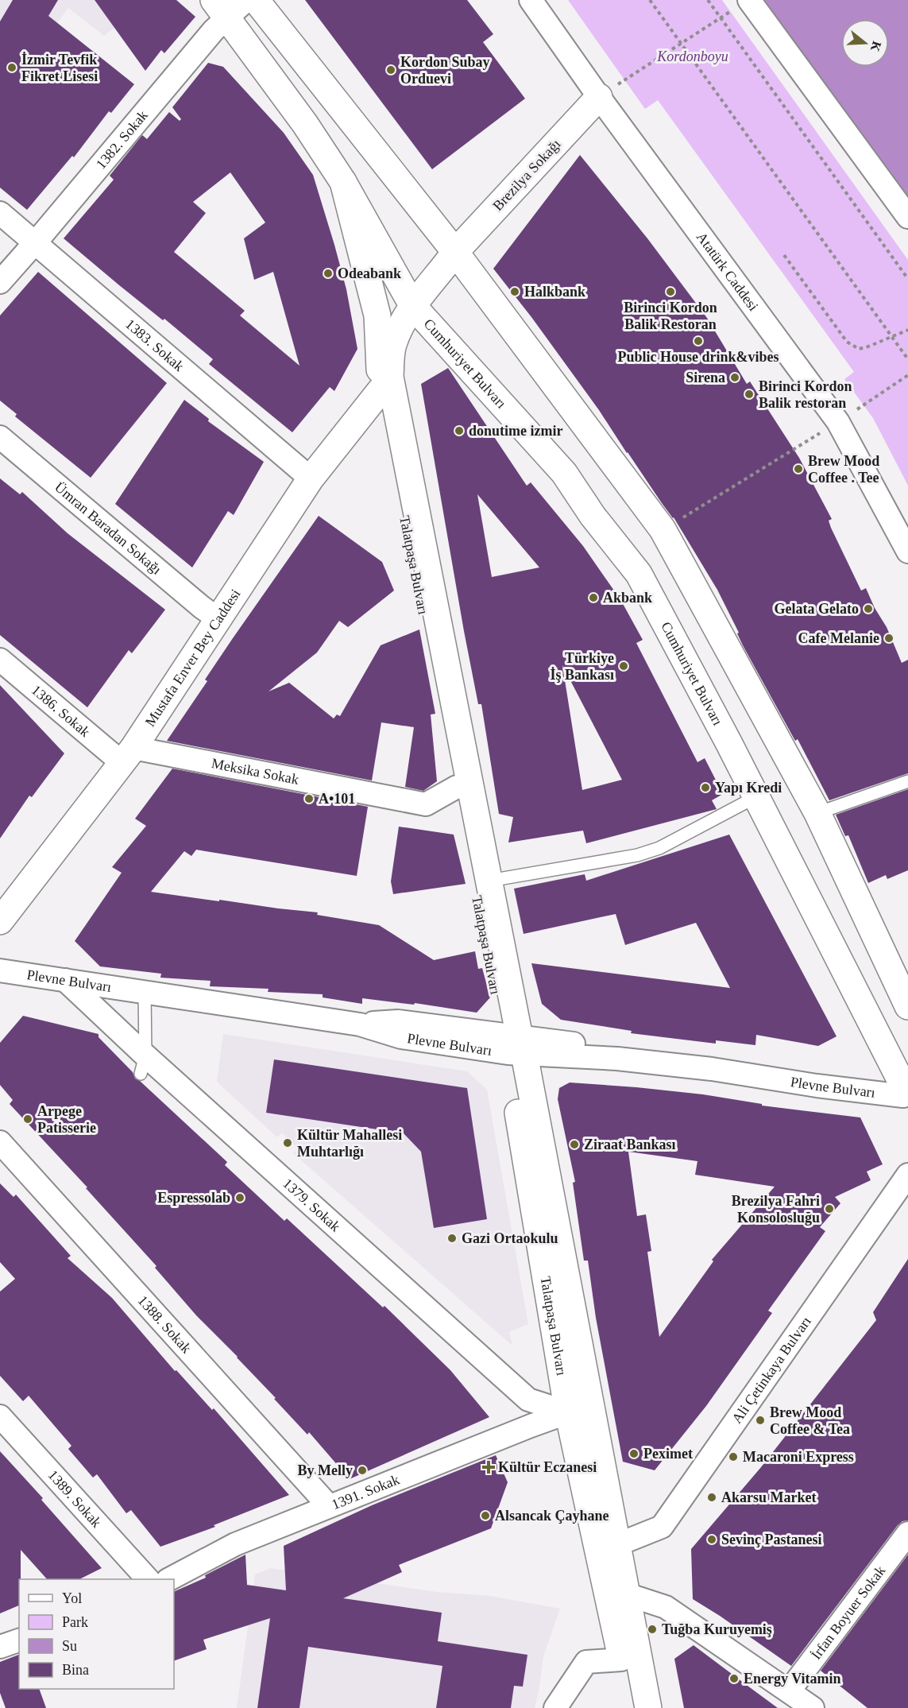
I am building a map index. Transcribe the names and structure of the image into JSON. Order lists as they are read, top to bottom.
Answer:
{
  "streets": {
    "main road": [
      "Brezilya Sokağı",
      "Cumhuriyet Bulvarı",
      "Talatpaşa Bulvarı",
      "Mustafa Enver Bey Caddesi"
    ],
    "street": [
      "1382. Sokak",
      "Atatürk Caddesi",
      "1383. Sokak",
      "Ümran Baradan Sokağı",
      "1386. Sokak",
      "Meksika Sokak",
      "Plevne Bulvarı",
      "1379. Sokak",
      "1388. Sokak",
      "Ali Çetinkaya Bulvarı",
      "1391. Sokak",
      "1389. Sokak",
      "İrfan Boyuer Sokak"
    ]
  },
  "crossings": [
    ["1382. Sokak", "1383. Sokak"],
    ["1382. Sokak", "Cumhuriyet Bulvarı"],
    ["Brezilya Sokağı", "Atatürk Caddesi"],
    ["1383. Sokak", "Mustafa Enver Bey Caddesi"],
    ["Cumhuriyet Bulvarı", "Talatpaşa Bulvarı"],
    ["Cumhuriyet Bulvarı", "Plevne Bulvarı"],
    ["Ümran Baradan Sokağı", "Mustafa Enver Bey Caddesi"],
    ["Talatpaşa Bulvarı", "Mustafa Enver Bey Caddesi"],
    ["Talatpaşa Bulvarı", "Meksika Sokak"],
    ["Talatpaşa Bulvarı", "Plevne Bulvarı"],
    ["Talatpaşa Bulvarı", "1379. Sokak"],
    ["Talatpaşa Bulvarı", "Ali Çetinkaya Bulvarı"],
    ["Talatpaşa Bulvarı", "1391. Sokak"],
    ["Mustafa Enver Bey Caddesi", "1386. Sokak"],
    ["Mustafa Enver Bey Caddesi", "Meksika Sokak"],
    ["1386. Sokak", "Meksika Sokak"],
    ["Plevne Bulvarı", "1379. Sokak"],
    ["1379. Sokak", "1391. Sokak"],
    ["1388. Sokak", "1391. Sokak"]
  ],
  "parks": ["Kordonboyu"],
  "places": {
    "other": [
      "İzmir Tevfik Fikret Lisesi",
      "Kordon Subay Orduevi",
      "Odeabank",
      "Halkbank",
      "Birinci Kordon Balik Restoran",
      "Public House drink&vibes",
      "Sirena",
      "Birinci Kordon Balik restoran",
      "donutime izmir",
      "Brew Mood Coffee . Tee",
      "Akbank",
      "Gelata Gelato",
      "Cafe Melanie",
      "Türkiye İş Bankası",
      "Yapı Kredi",
      "A•101",
      "Arpege Patisserie",
      "Kültür Mahallesi Muhtarlığı",
      "Ziraat Bankası",
      "Espressolab",
      "Brezilya Fahri Konsolosluğu",
      "Gazi Ortaokulu",
      "Brew Mood Coffee & Tea",
      "Peximet",
      "Macaroni Express",
      "By Melly",
      "Akarsu Market",
      "Alsancak Çayhane",
      "Sevinç Pastanesi",
      "Tuğba Kuruyemiş",
      "Energy Vitamin"
    ],
    "health": ["Kültür Eczanesi"]
  },
  "legend": [
    "Yol",
    "Park",
    "Su",
    "Bina"
  ],
  "north": "right"
}
